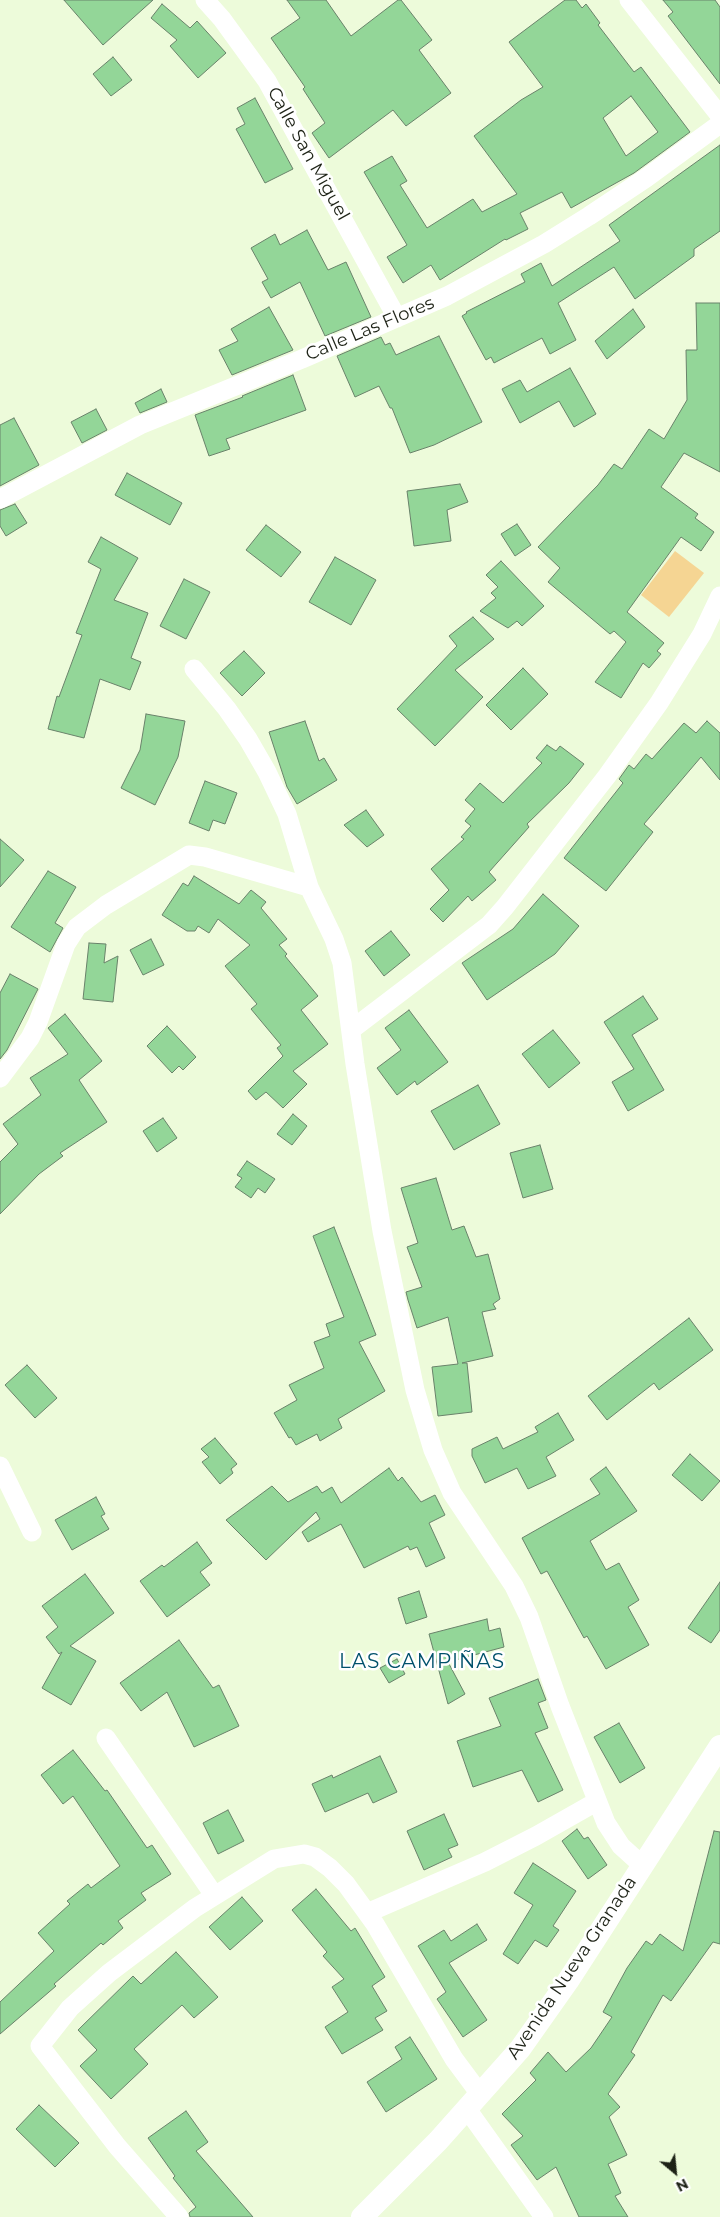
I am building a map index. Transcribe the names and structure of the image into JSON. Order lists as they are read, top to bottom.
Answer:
{
  "streets": {
    "street": ["Calle San Miguel", "Calle Las Flores", "Avenida Nueva Granada"]
  },
  "crossings": [
    ["Calle San Miguel", "Calle Las Flores"]
  ],
  "districts": ["LAS CAMPIÑAS"],
  "north": "bottom right"
}
